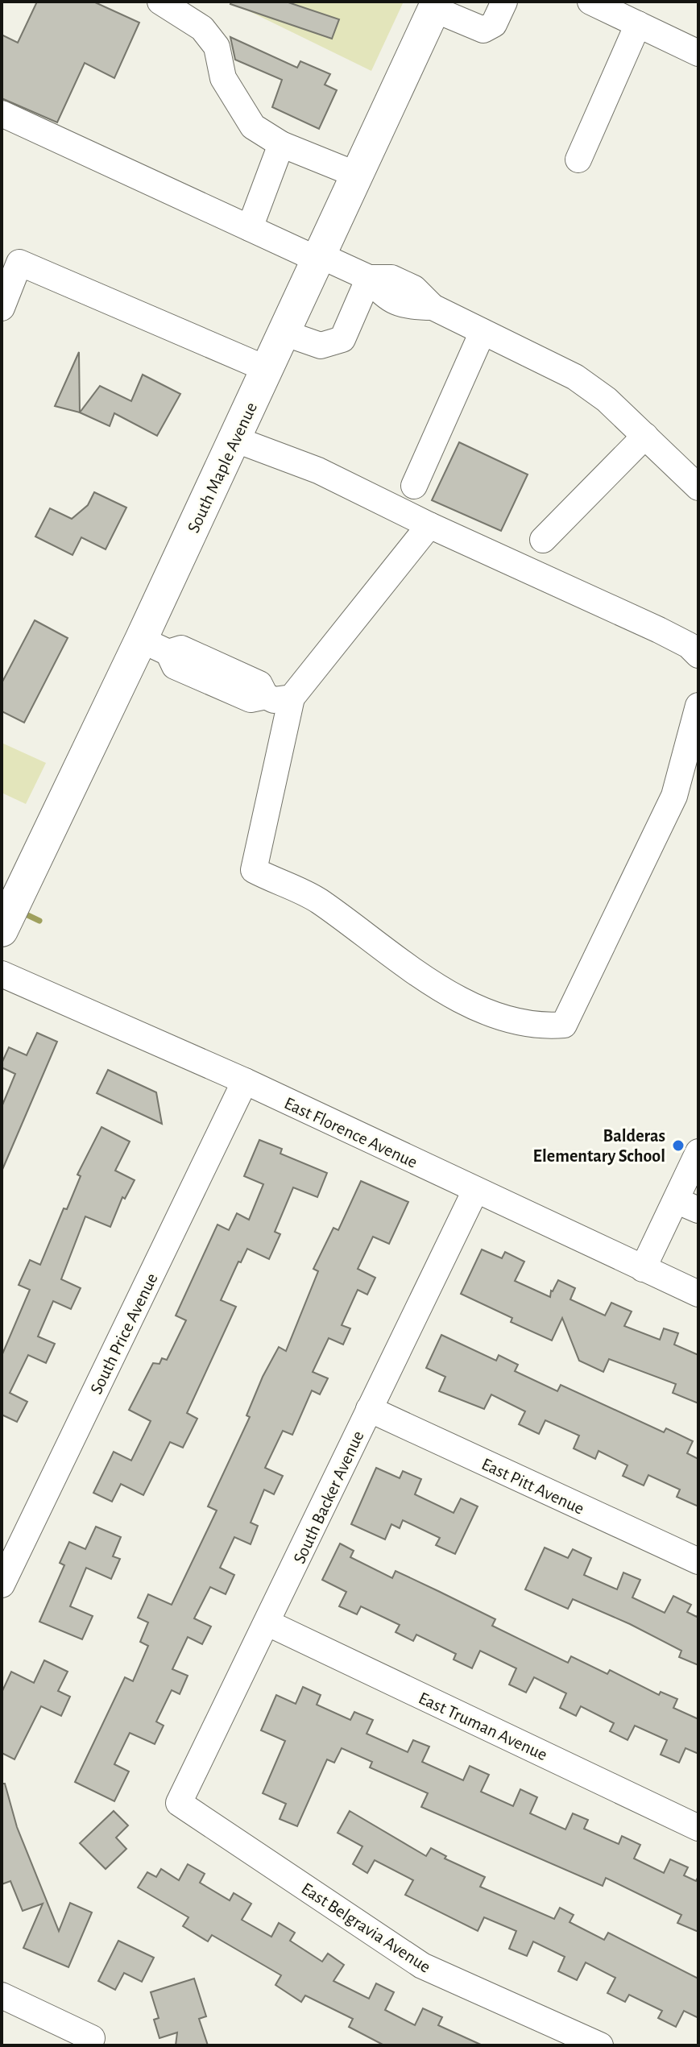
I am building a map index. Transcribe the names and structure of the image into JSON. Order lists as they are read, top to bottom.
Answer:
{
  "streets": {
    "main road": ["South Maple Avenue"],
    "street": [
      "East Florence Avenue",
      "South Price Avenue",
      "East Pitt Avenue",
      "South Backer Avenue",
      "East Truman Avenue",
      "East Belgravia Avenue"
    ]
  },
  "crossings": [
    ["East Florence Avenue", "South Price Avenue"],
    ["East Florence Avenue", "South Backer Avenue"],
    ["East Pitt Avenue", "South Backer Avenue"],
    ["South Backer Avenue", "East Truman Avenue"],
    ["South Backer Avenue", "East Belgravia Avenue"]
  ],
  "places": ["Balderas Elementary School"]
}
